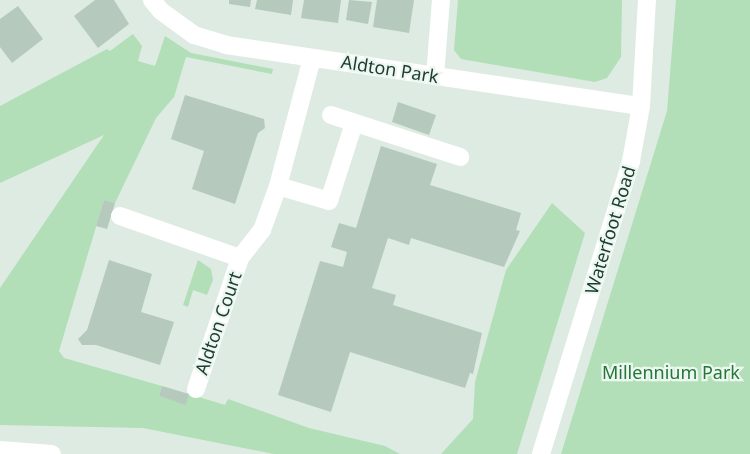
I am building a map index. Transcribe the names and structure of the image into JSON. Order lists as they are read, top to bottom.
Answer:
{
  "streets": {
    "street": ["Aldton Park", "Waterfoot Road", "Aldton Court"]
  },
  "crossings": [
    ["Aldton Park", "Waterfoot Road"],
    ["Aldton Park", "Aldton Court"]
  ],
  "parks": ["Millennium Park"]
}
